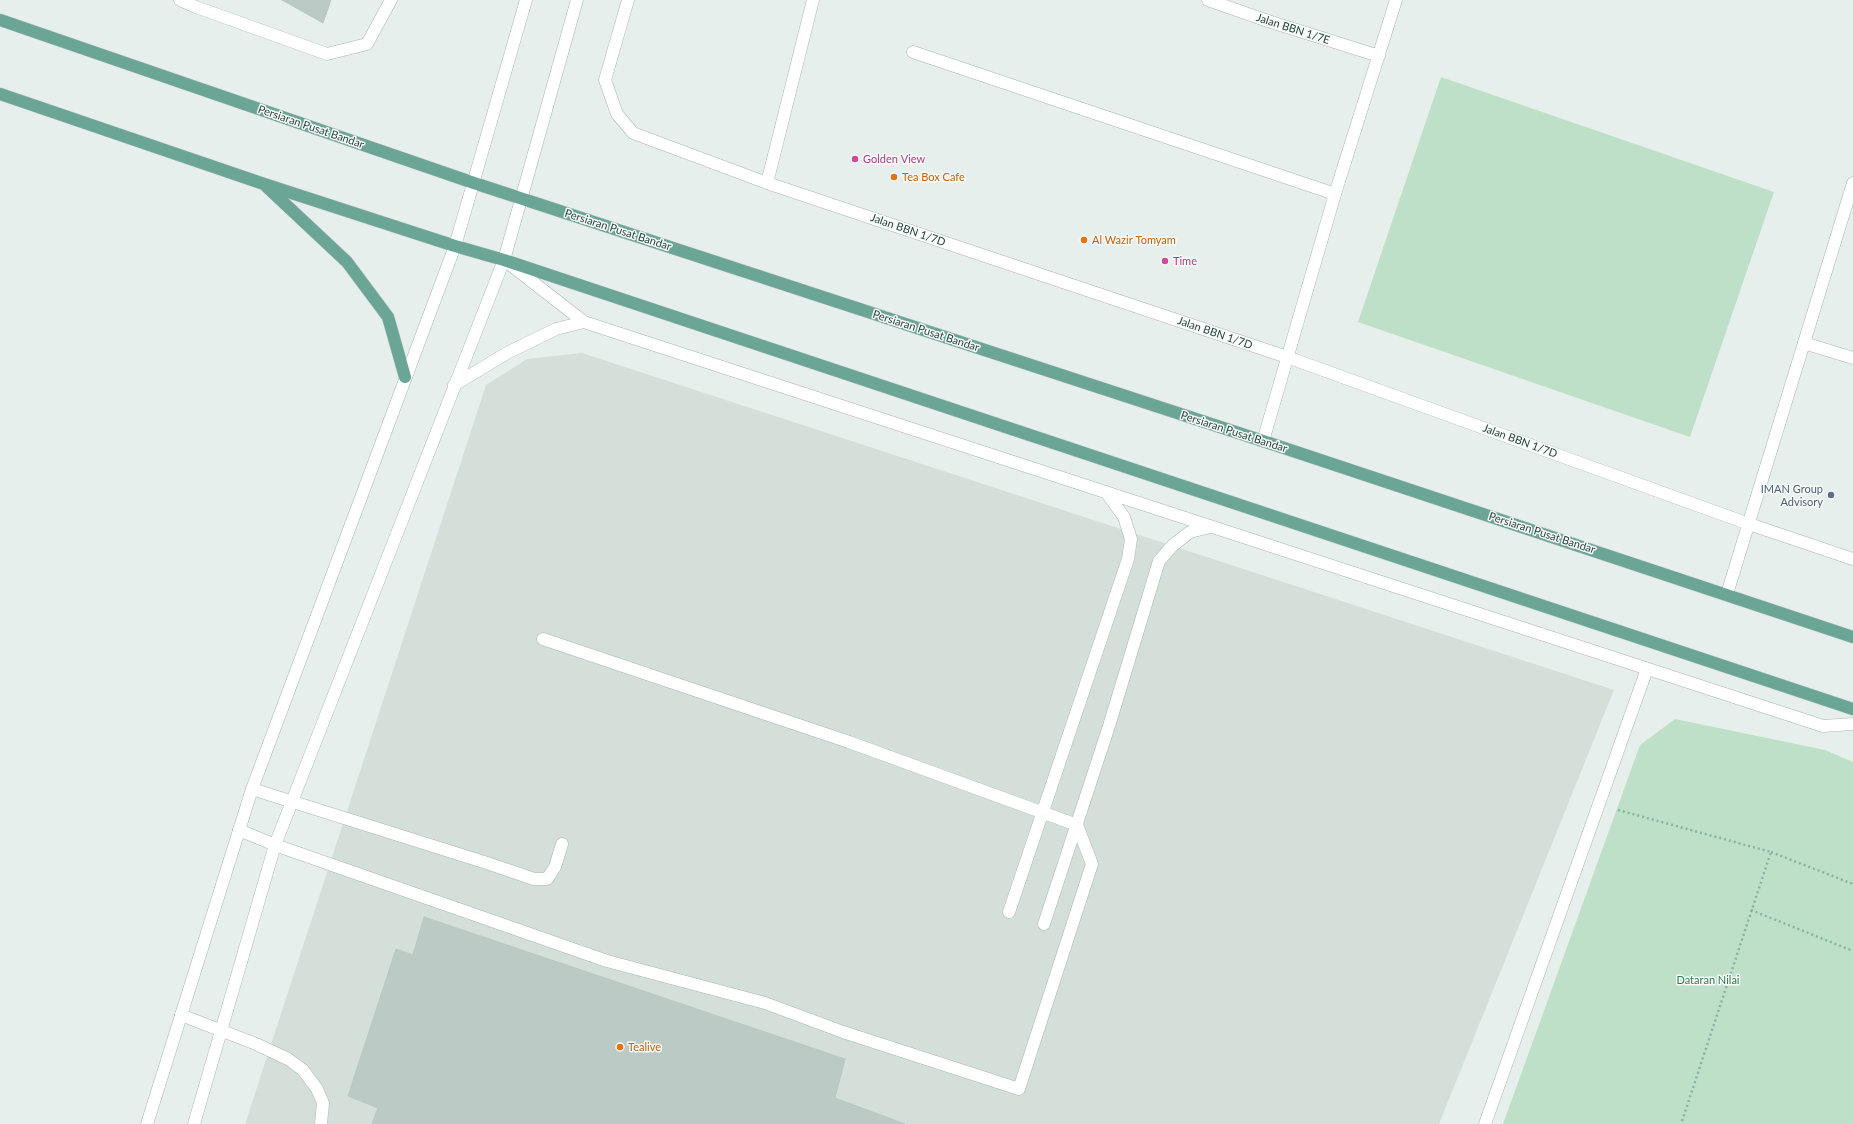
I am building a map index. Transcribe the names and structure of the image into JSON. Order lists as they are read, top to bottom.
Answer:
{
  "streets": {
    "main road": ["Persiaran Pusat Bandar"],
    "street": ["Jalan BBN 1/7E", "Jalan BBN 1/7D"]
  },
  "parks": ["Dataran Nilai"],
  "places": [
    "Golden View",
    "Tea Box Cafe",
    "Al Wazir Tomyam",
    "Time",
    "IMAN Group Advisory",
    "Tealive"
  ]
}
